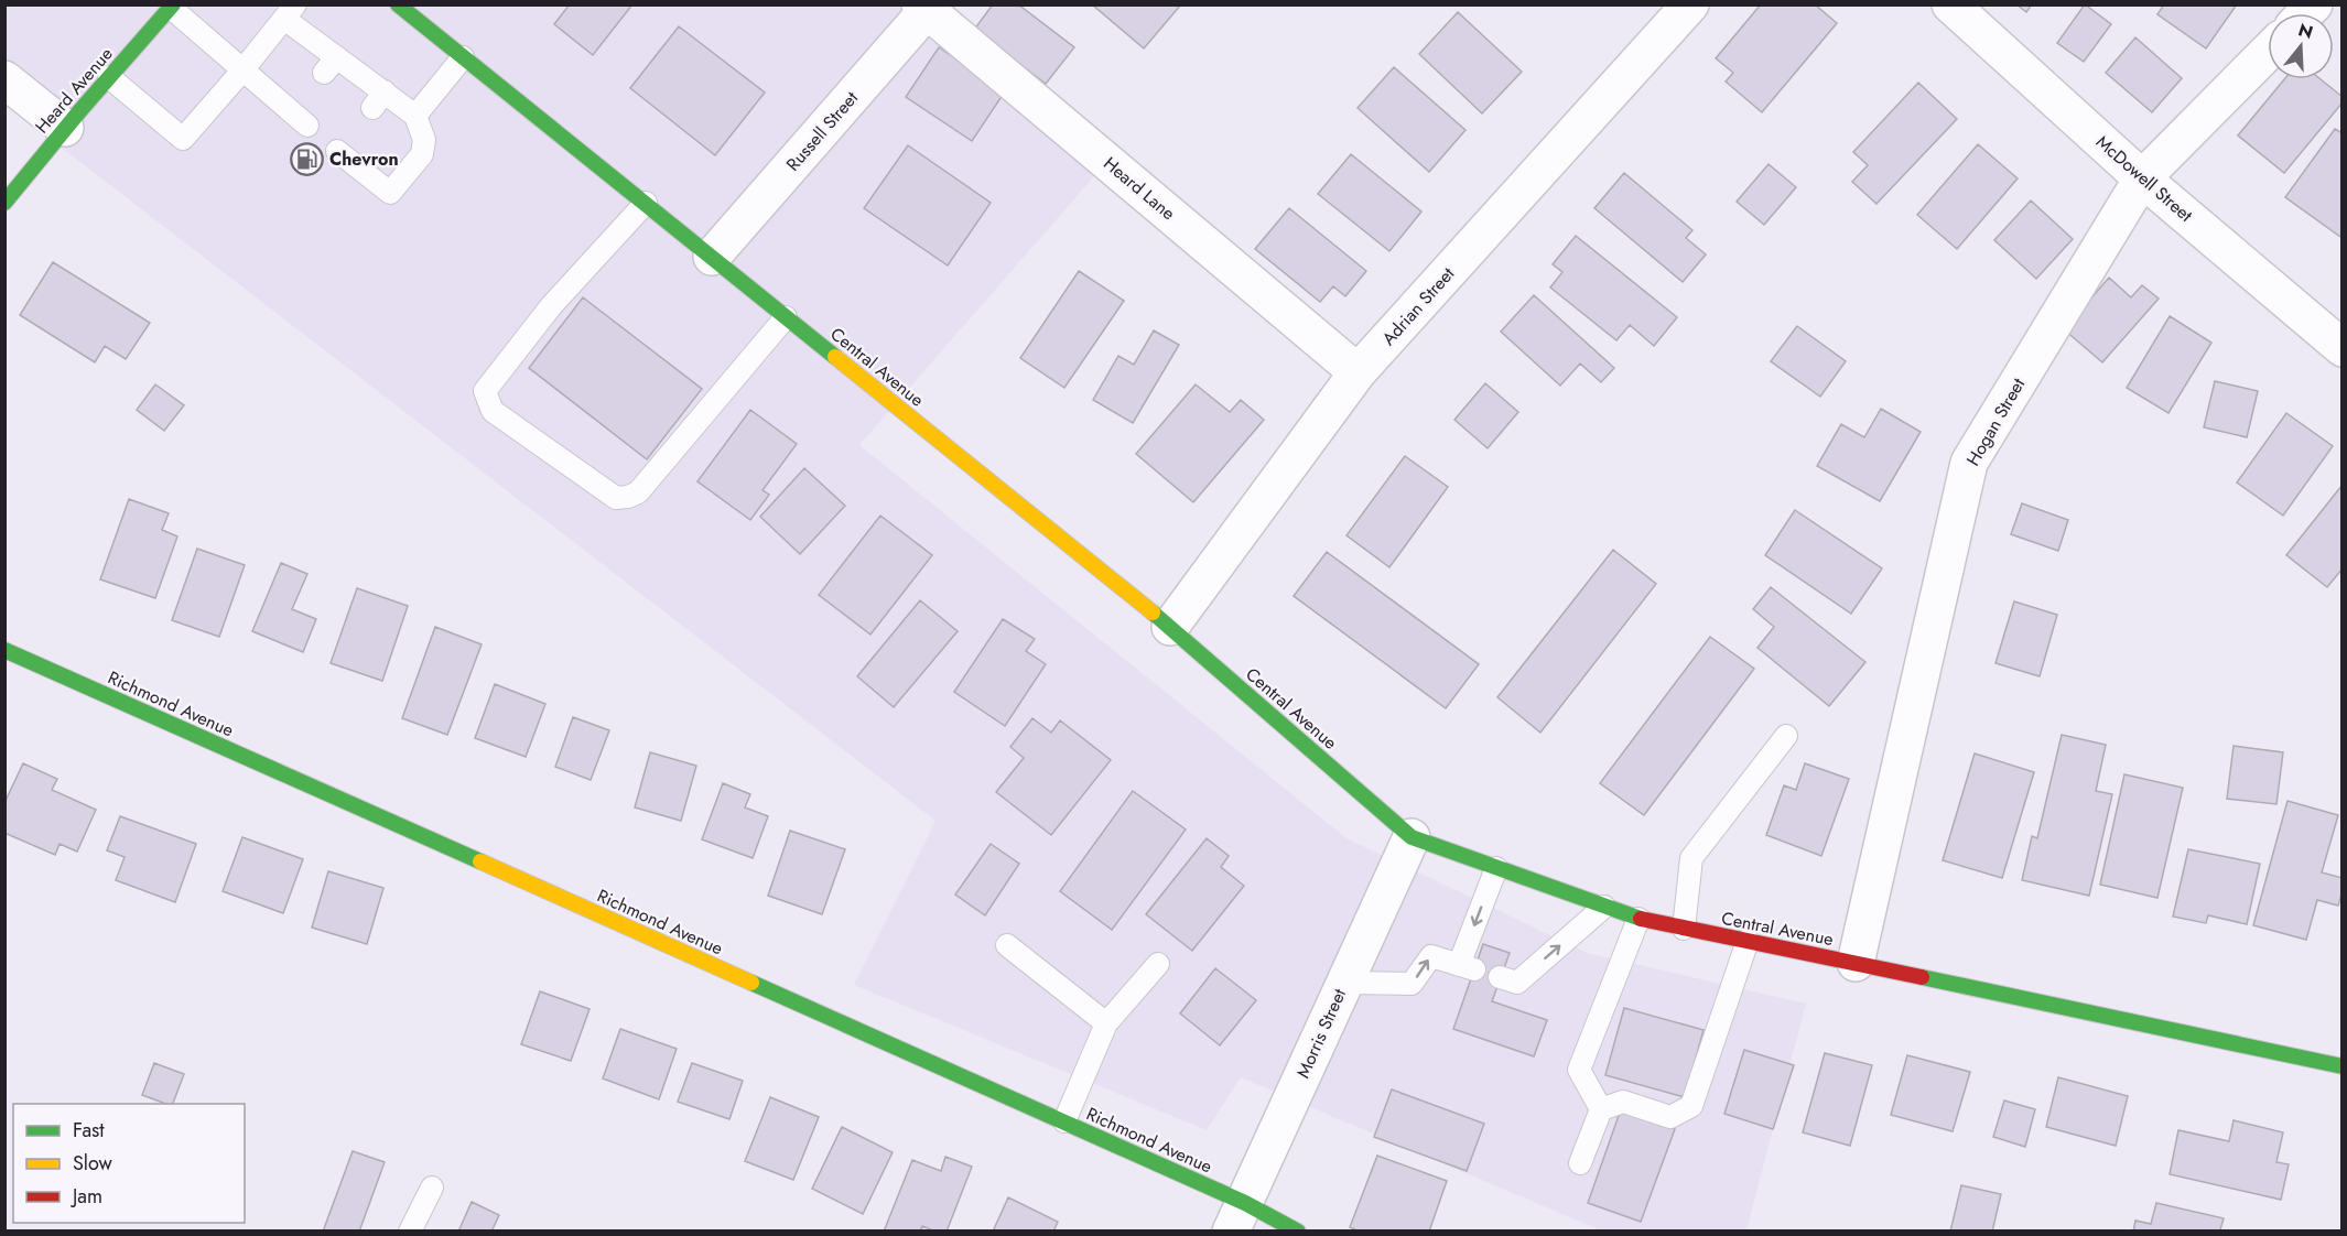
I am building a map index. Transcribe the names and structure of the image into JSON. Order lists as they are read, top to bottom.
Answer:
{
  "streets": {
    "main road": ["Heard Avenue", "Central Avenue", "Richmond Avenue"],
    "street": [
      "Russell Street",
      "McDowell Street",
      "Heard Lane",
      "Adrian Street",
      "Hogan Street",
      "Morris Street"
    ]
  },
  "crossings": [
    ["Russell Street", "Heard Lane"],
    ["Russell Street", "Central Avenue"],
    ["McDowell Street", "Hogan Street"],
    ["Heard Lane", "Adrian Street"],
    ["Adrian Street", "Central Avenue"],
    ["Central Avenue", "Hogan Street"],
    ["Central Avenue", "Morris Street"],
    ["Richmond Avenue", "Morris Street"]
  ],
  "places": {
    "fuel station": ["Chevron"]
  },
  "legend": ["Fast", "Slow", "Jam"],
  "north": "top"
}
